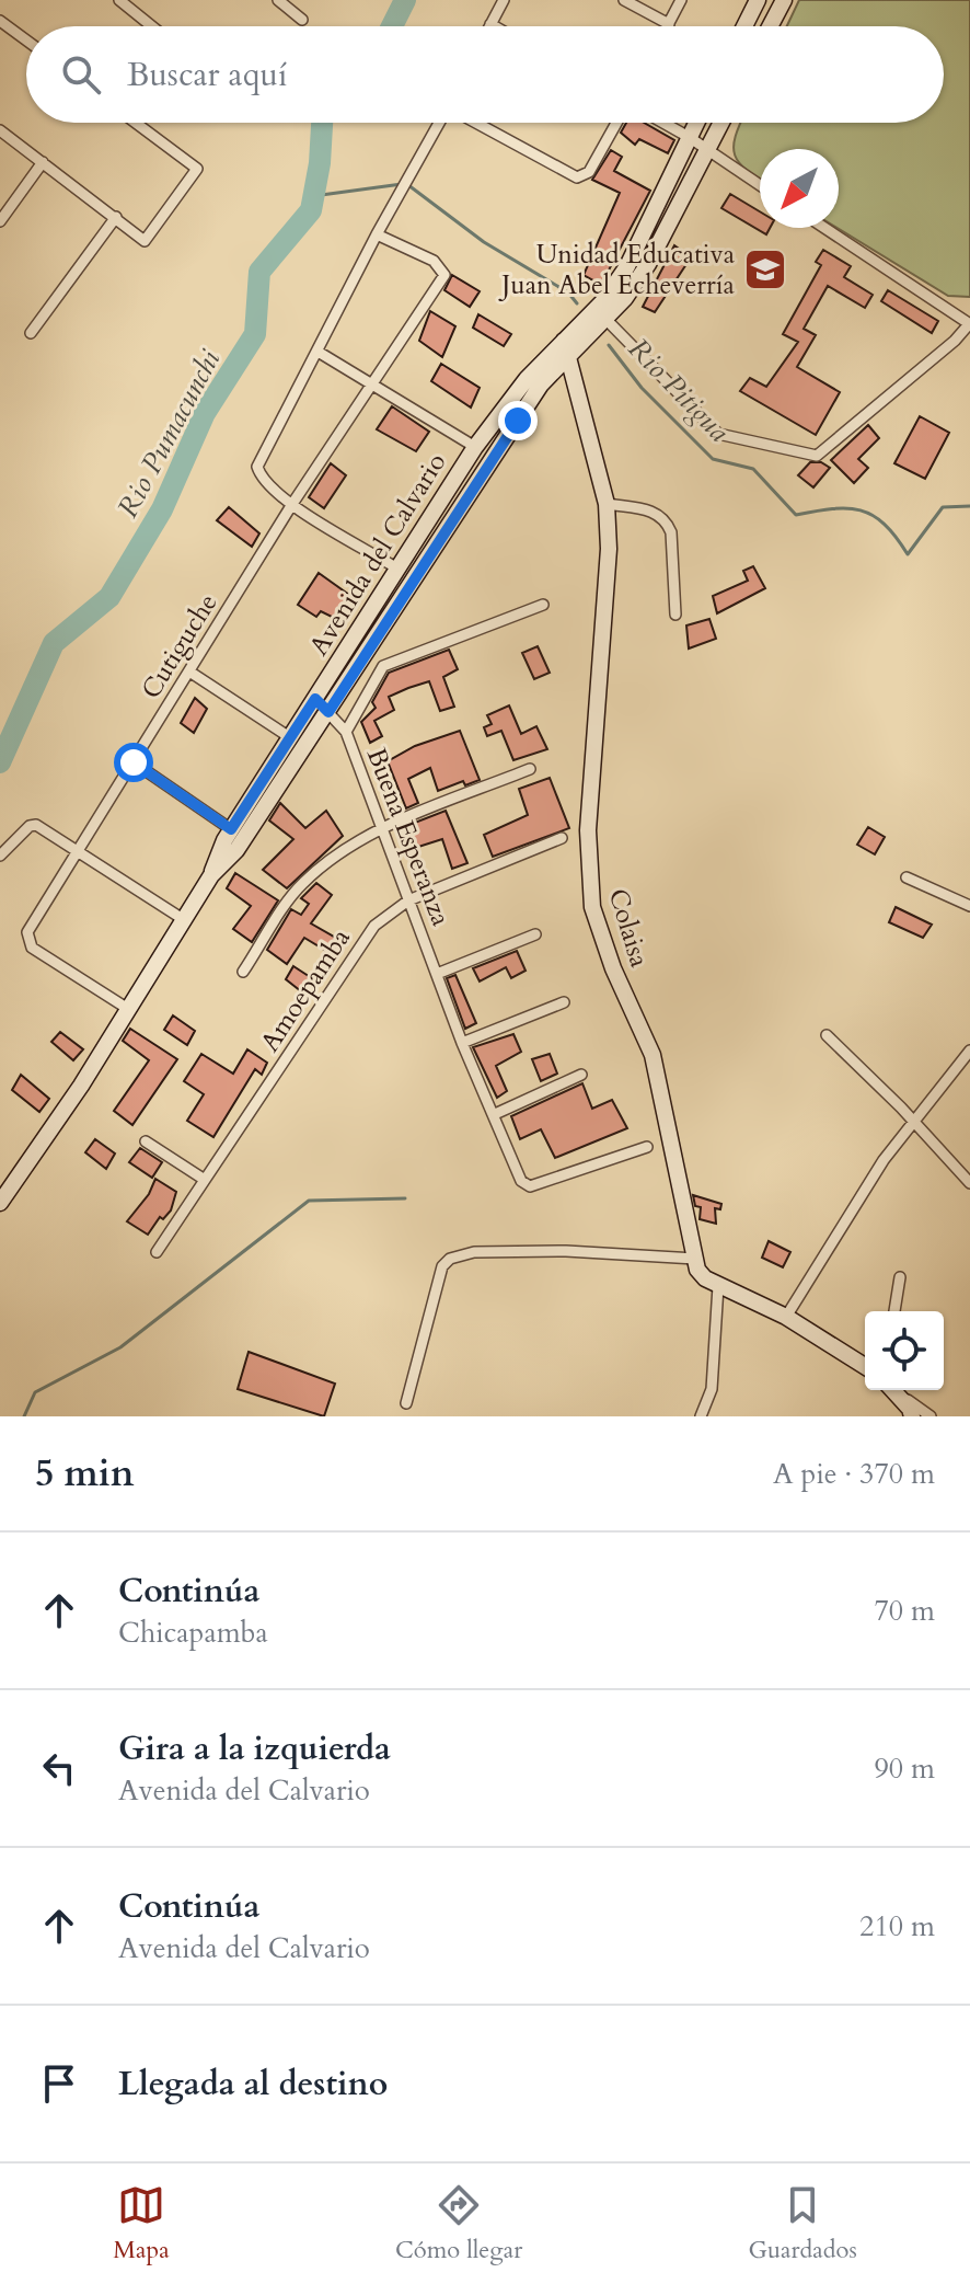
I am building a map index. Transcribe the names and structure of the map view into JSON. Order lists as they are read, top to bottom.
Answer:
{
  "streets": {
    "street": [
      "Avenida del Calvario",
      "Cutiguche",
      "Buena Esperanza",
      "Colaisa",
      "Amoepamba"
    ]
  },
  "crossings": [
    ["Avenida del Calvario", "Colaisa"],
    ["Buena Esperanza", "Amoepamba"]
  ],
  "water": ["Rio Pitigua", "Rio Pumacunchi"],
  "places": {
    "school or university": ["Unidad Educativa Juan Abel Echeverría"]
  },
  "north": "bottom left",
  "page": {
    "search": "Buscar aquí",
    "heading": ["5 min", "A pie · 370 m"],
    "list": [
      ["Continúa", "Chicapamba", "70 m"],
      ["Gira a la izquierda", "Avenida del Calvario", "90 m"],
      ["Continúa", "Avenida del Calvario", "210 m"],
      "Llegada al destino"
    ],
    "nav": ["Mapa", "Cómo llegar", "Guardados"]
  }
}
